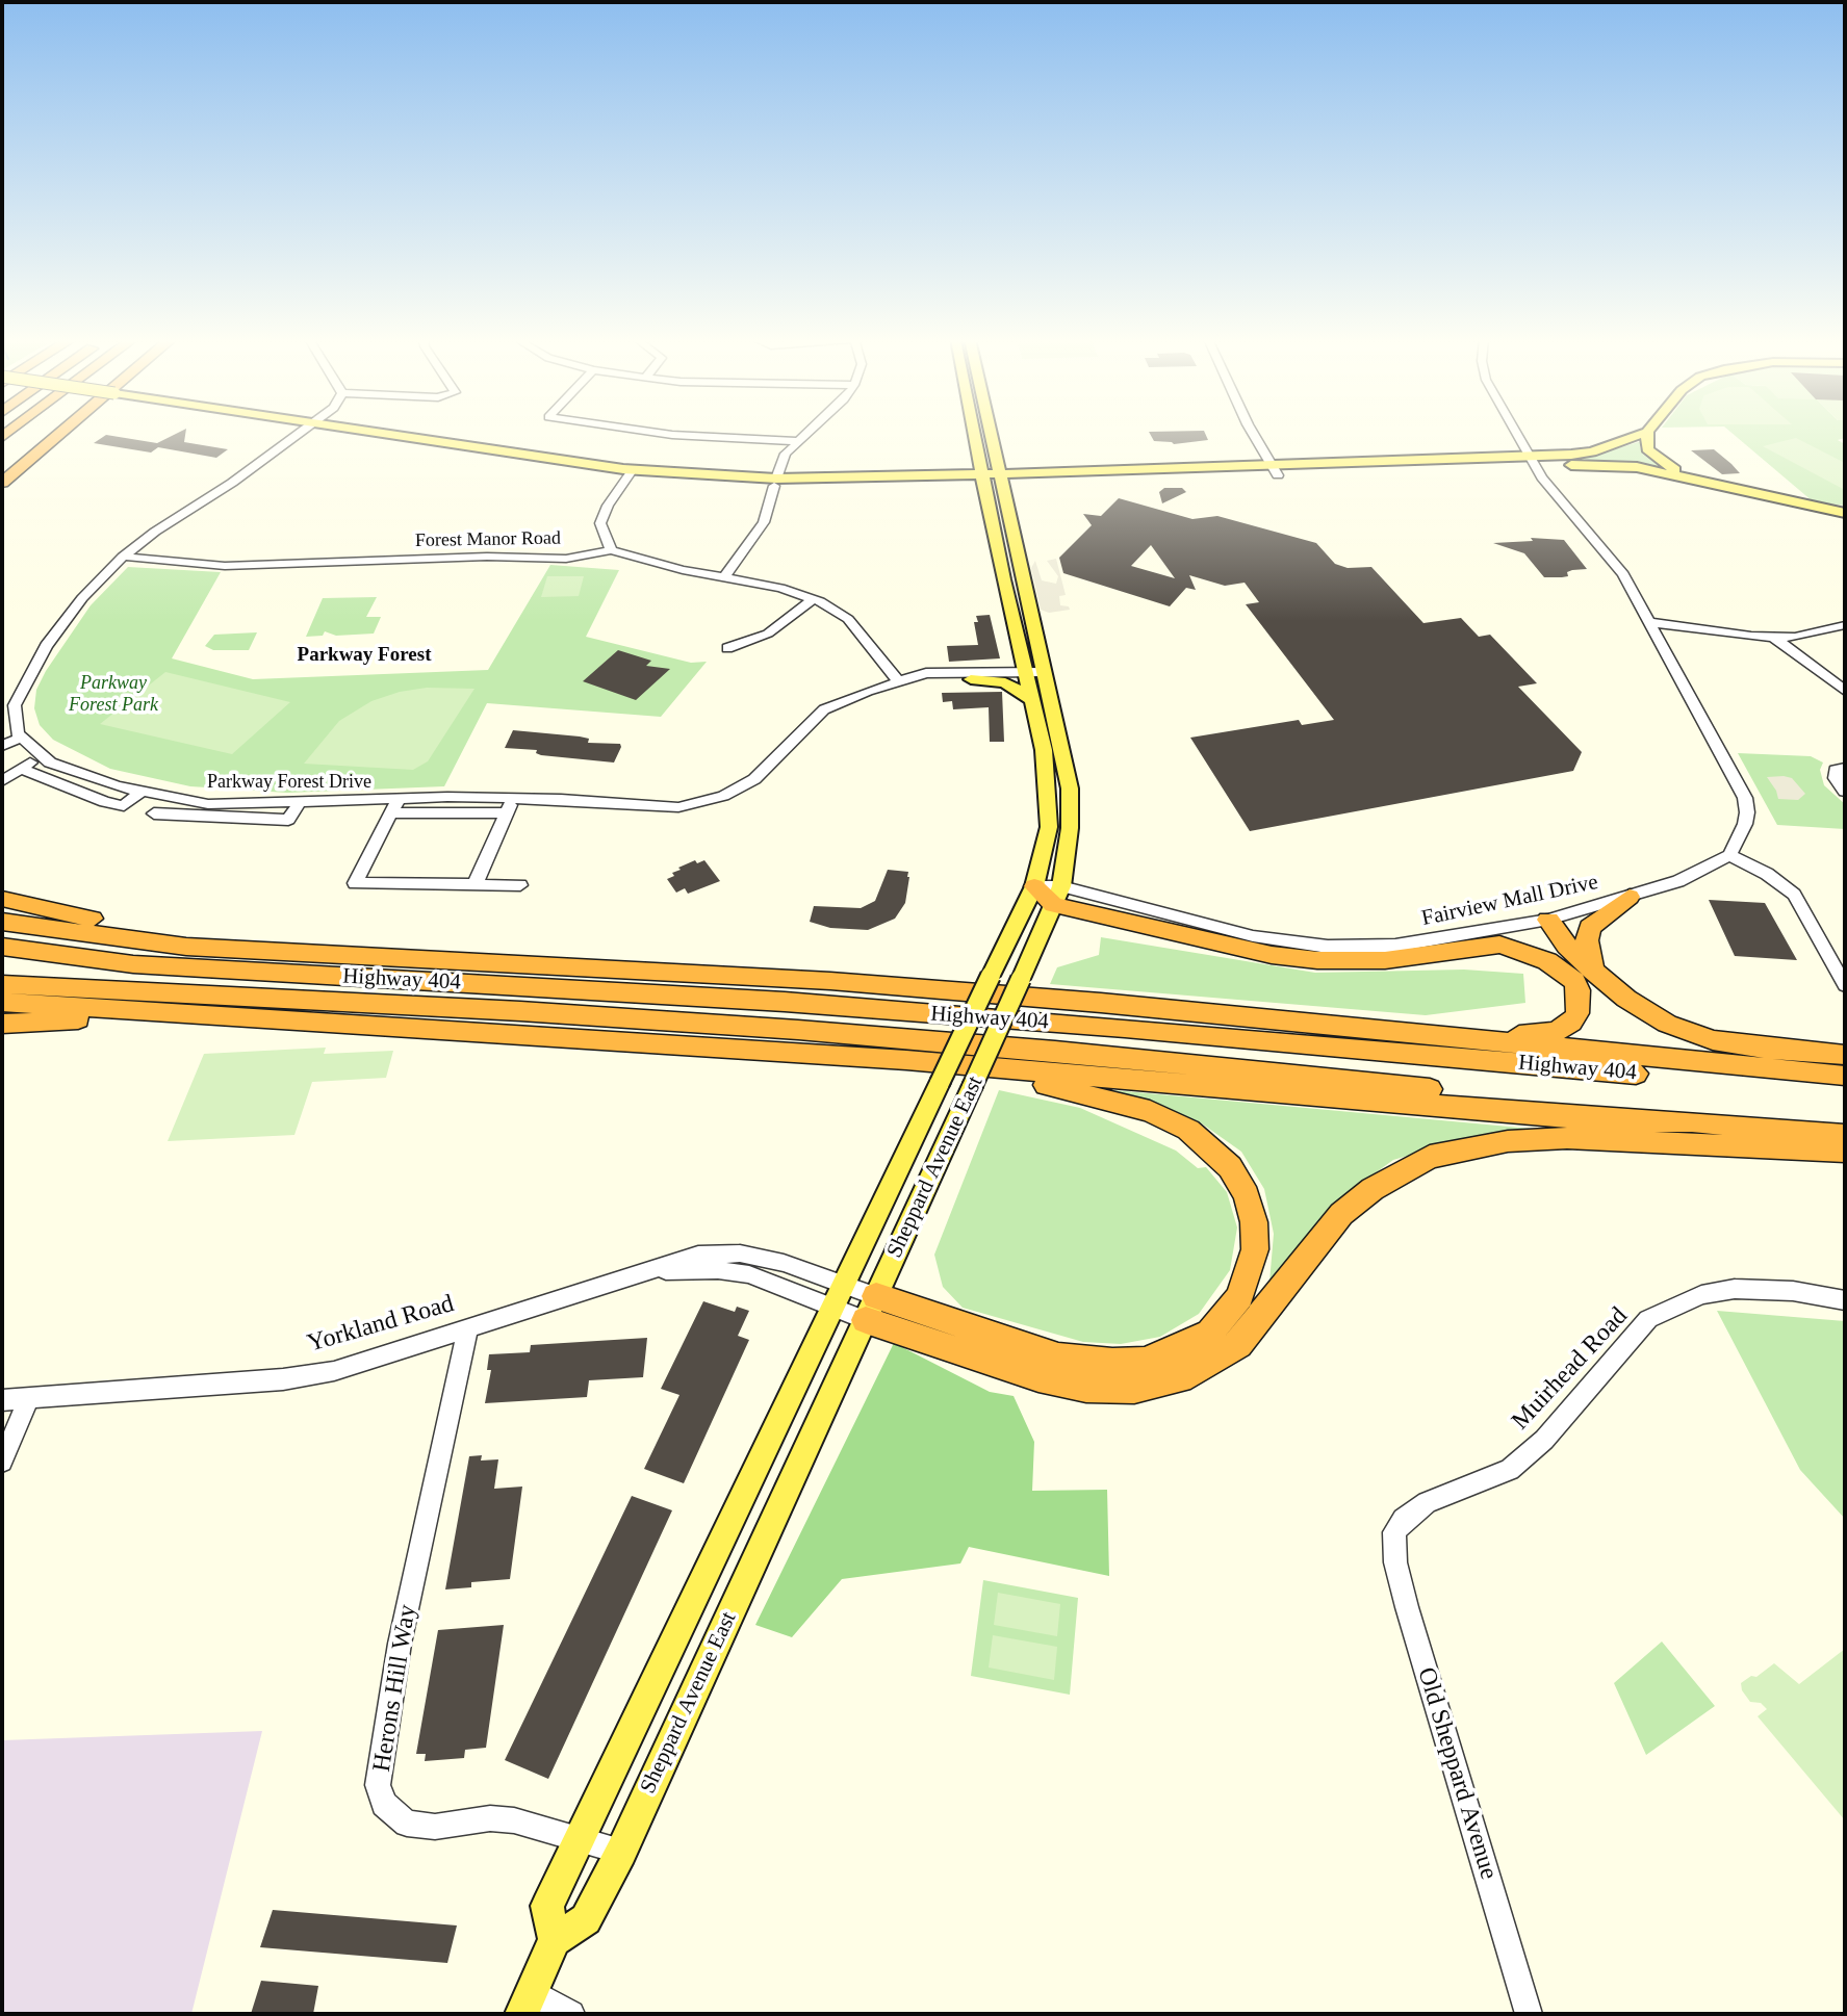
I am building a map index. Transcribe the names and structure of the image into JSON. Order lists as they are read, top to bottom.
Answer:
{
  "streets": {
    "highway": ["Highway 404"],
    "main road": ["Sheppard Avenue East"],
    "street": [
      "Forest Manor Road",
      "Parkway Forest Drive",
      "Fairview Mall Drive",
      "Yorkland Road",
      "Muirhead Road",
      "Herons Hill Way",
      "Old Sheppard Avenue"
    ]
  },
  "crossings": [
    ["Fairview Mall Drive", "Sheppard Avenue East"],
    ["Sheppard Avenue East", "Herons Hill Way"],
    ["Yorkland Road", "Herons Hill Way"],
    ["Muirhead Road", "Old Sheppard Avenue"]
  ],
  "districts": ["Parkway Forest"],
  "parks": ["Parkway Forest Park"]
}
